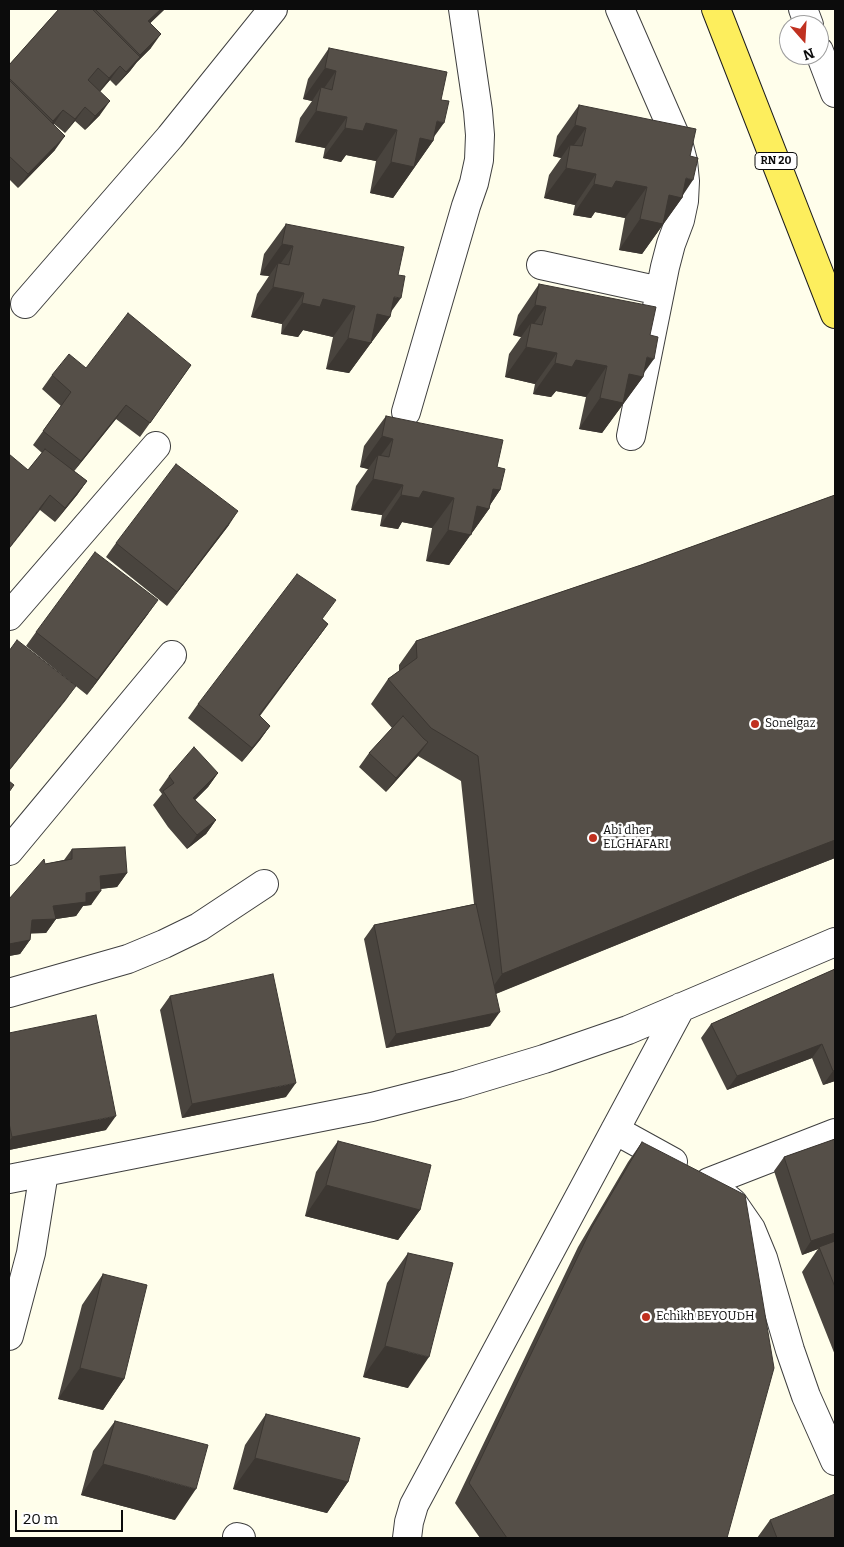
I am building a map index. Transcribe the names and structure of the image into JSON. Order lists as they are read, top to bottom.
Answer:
{
  "streets": {
    "main road": ["RN 20"]
  },
  "places": ["Sonelgaz", "Abi dher ELGHAFARI", "Echikh BEYOUDH"],
  "scale_bar": "20 m",
  "north": "bottom"
}
